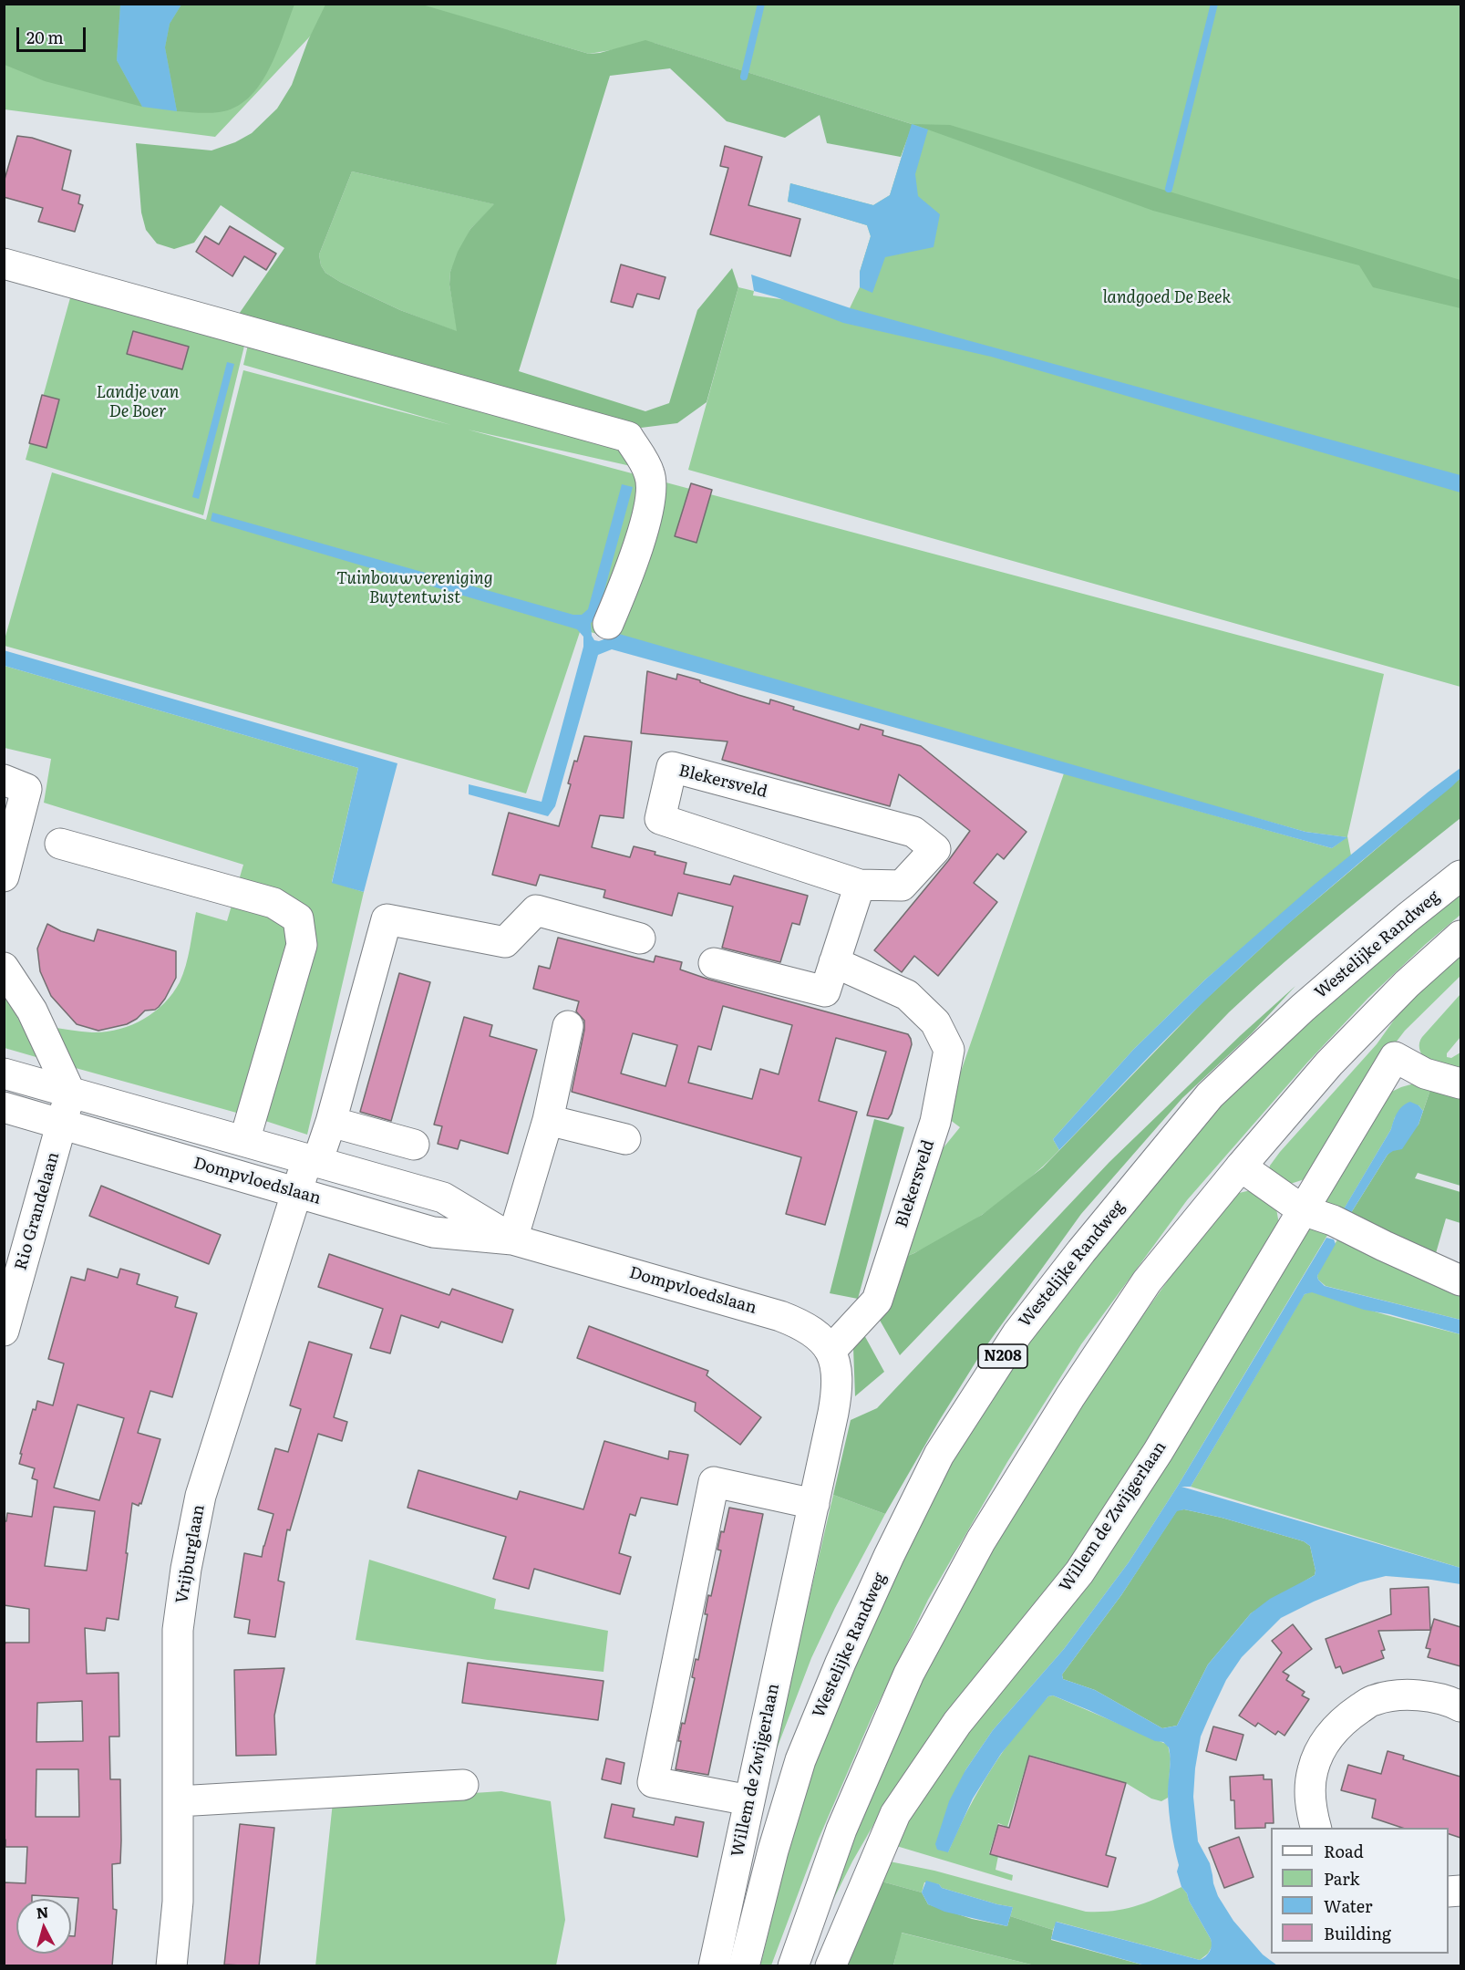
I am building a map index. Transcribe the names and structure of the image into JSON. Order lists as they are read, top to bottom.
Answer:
{
  "streets": {
    "street": [
      "Blekersveld",
      "Westelijke Randweg",
      "Dompvloedslaan",
      "Rio Grandelaan",
      "N208",
      "Willem de Zwijgerlaan",
      "Vrijburglaan"
    ]
  },
  "crossings": [
    ["Blekersveld", "Dompvloedslaan"],
    ["Blekersveld", "Willem de Zwijgerlaan"],
    ["Dompvloedslaan", "Rio Grandelaan"],
    ["Dompvloedslaan", "Willem de Zwijgerlaan"],
    ["Dompvloedslaan", "Vrijburglaan"]
  ],
  "parks": ["landgoed De Beek", "Landje van De Boer", "Tuinbouwvereniging Buytentwist"],
  "legend": [
    "Road",
    "Park",
    "Water",
    "Building"
  ],
  "scale_bar": "20 m",
  "north": "top"
}
